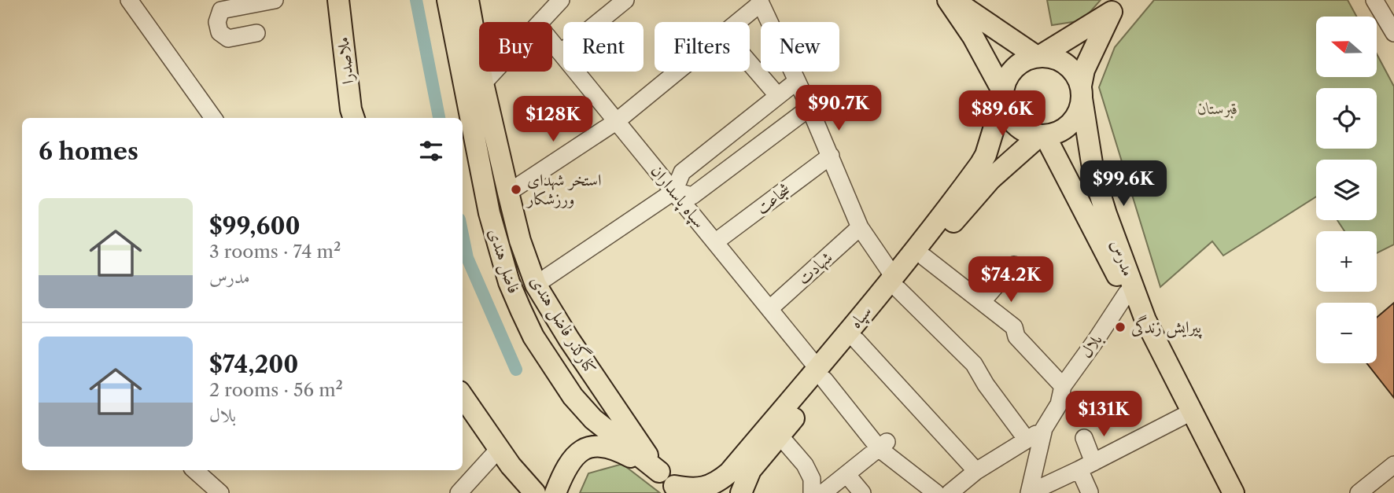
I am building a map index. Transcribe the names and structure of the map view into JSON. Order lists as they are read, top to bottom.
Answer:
{
  "streets": {
    "main road": [
      "ملاصدرا",
      "مدرس",
      "فاضل هندی",
      "سپاه",
      "کنارگذر فاضل هندی"
    ],
    "street": [
      "سپاه پاسداران",
      "شجاعت",
      "شهادت",
      "بلال"
    ]
  },
  "crossings": [
    ["سپاه پاسداران", "شجاعت"],
    ["سپاه پاسداران", "شهادت"],
    ["سپاه پاسداران", "سپاه"],
    ["مدرس", "سپاه"],
    ["مدرس", "بلال"],
    ["فاضل هندی", "کنارگذر فاضل هندی"]
  ],
  "parks": ["قبرستان"],
  "places": ["استخر شهدای ورزشکار", "پیرایش زندگی"],
  "north": "left",
  "page": {
    "map_buttons": ["+", "−"],
    "chip": [
      "Buy",
      "Rent",
      "Filters",
      "New"
    ],
    "price": [
      "$90.7K",
      "$89.6K",
      "$128K",
      "$99.6K",
      "$74.2K",
      "$131K"
    ],
    "heading": "6 homes",
    "list": [
      {
        "name": "$99,600",
        "note": "3 rooms · 74 m² · مدرس"
      },
      {
        "name": "$74,200",
        "note": "2 rooms · 56 m² · بلال"
      }
    ]
  }
}
